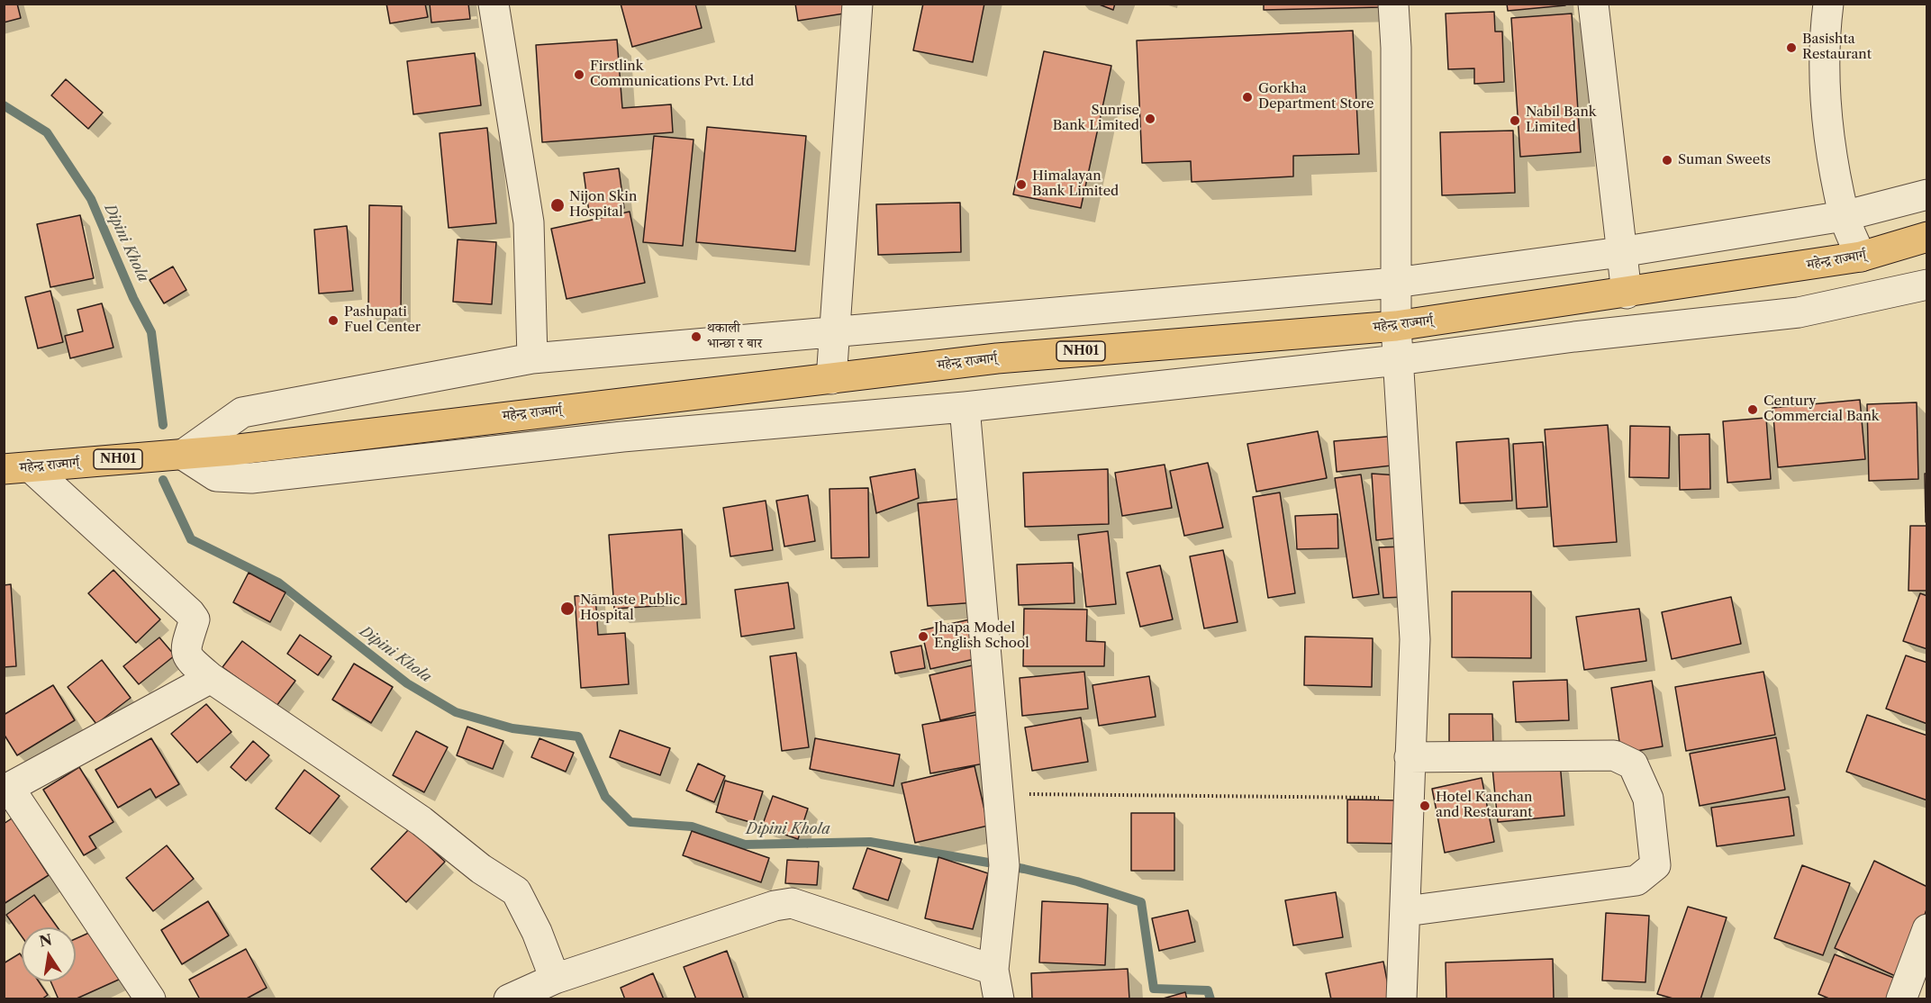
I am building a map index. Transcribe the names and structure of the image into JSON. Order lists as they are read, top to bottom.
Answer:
{
  "streets": {
    "highway": ["महेन्द्र राज्मार्ग्", "NH01"]
  },
  "water": ["Dipini Khola"],
  "places": [
    "Basishta Restaurant",
    "Firstlink Communications Pvt. Ltd",
    "Gorkha Department Store",
    "Sunrise Bank Limited",
    "Nabil Bank Limited",
    "Suman Sweets",
    "Himalayan Bank Limited",
    "Nijon Skin Hospital",
    "Pashupati Fuel Center",
    "थकाली भान्छा र बार",
    "Century Commercial Bank",
    "Namaste Public Hospital",
    "Jhapa Model English School",
    "Hotel Kanchan and Restaurant"
  ],
  "north": "top"
}
